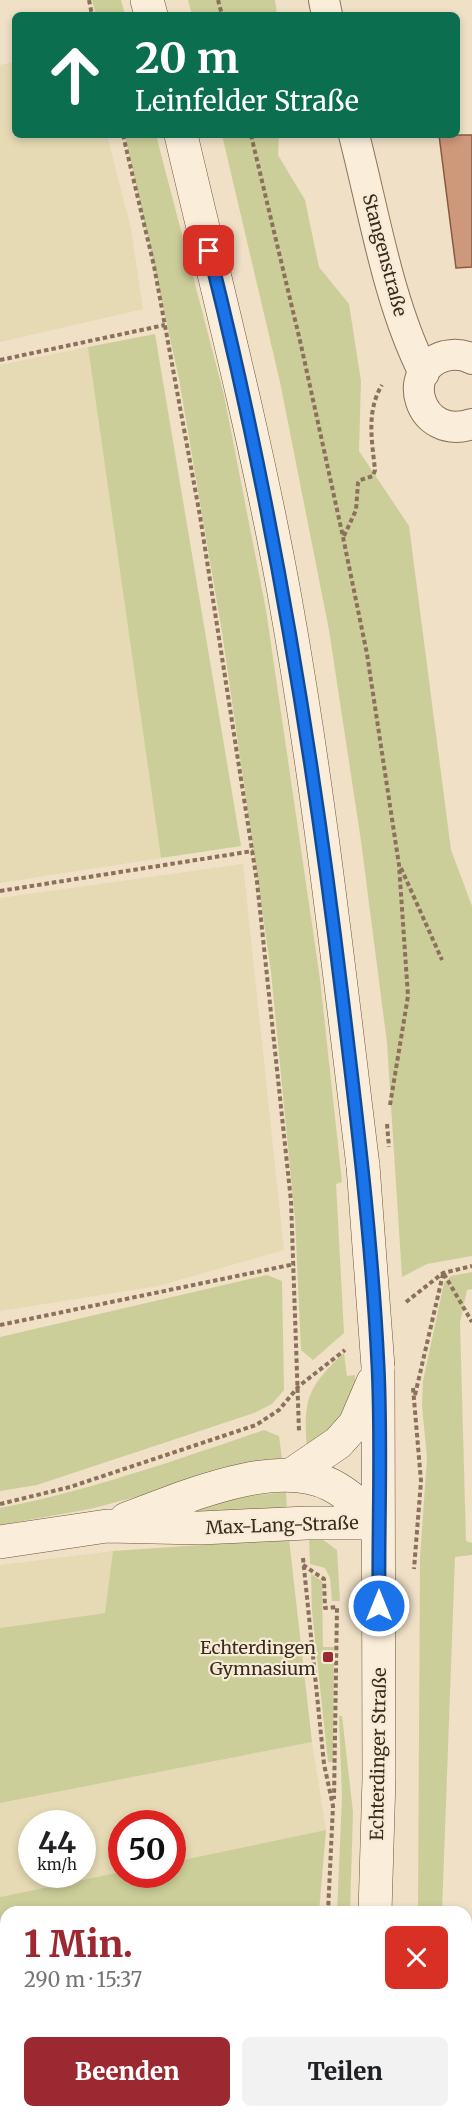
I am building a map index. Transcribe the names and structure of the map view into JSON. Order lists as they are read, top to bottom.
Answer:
{
  "streets": {
    "main road": ["Max-Lang-Straße", "Echterdinger Straße"],
    "street": ["Stangenstraße"]
  },
  "crossings": [
    ["Max-Lang-Straße", "Echterdinger Straße"]
  ],
  "places": {
    "transit": ["Echterdingen Gymnasium"]
  },
  "page": {
    "turn": ["20 m", "Leinfelder Straße"],
    "speed": "44 km/h",
    "limit": "50",
    "heading": ["1 Min.", "290 m · 15:37"],
    "buttons": ["Beenden", "Teilen"]
  }
}
